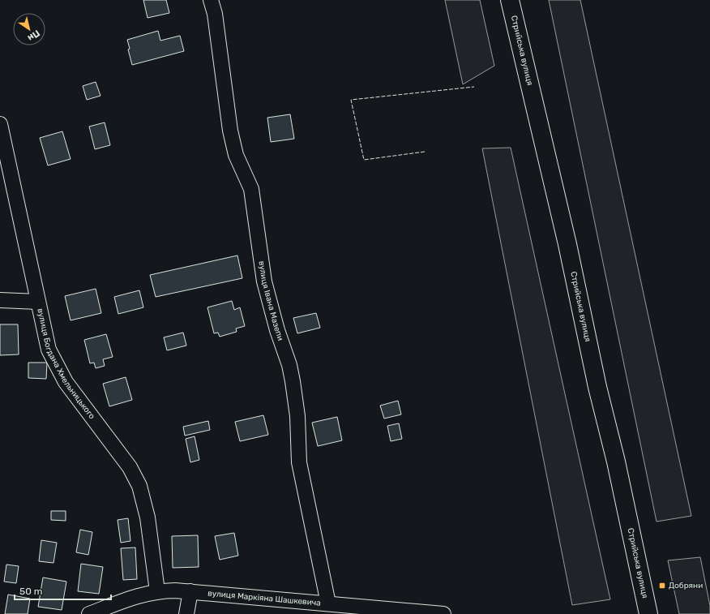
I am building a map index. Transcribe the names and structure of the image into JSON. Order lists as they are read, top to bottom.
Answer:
{
  "streets": {
    "highway": ["Стрийська вулиця"],
    "street": ["вулиця Івана Мазепи", "вулиця Богдана Хмельницького", "вулиця Маркіяна Шашкевича"]
  },
  "crossings": [
    ["вулиця Івана Мазепи", "вулиця Маркіяна Шашкевича"],
    ["вулиця Богдана Хмельницького", "вулиця Маркіяна Шашкевича"]
  ],
  "places": {
    "transit": ["Добряни"]
  },
  "scale_bar": "50 m",
  "north": "bottom right"
}
